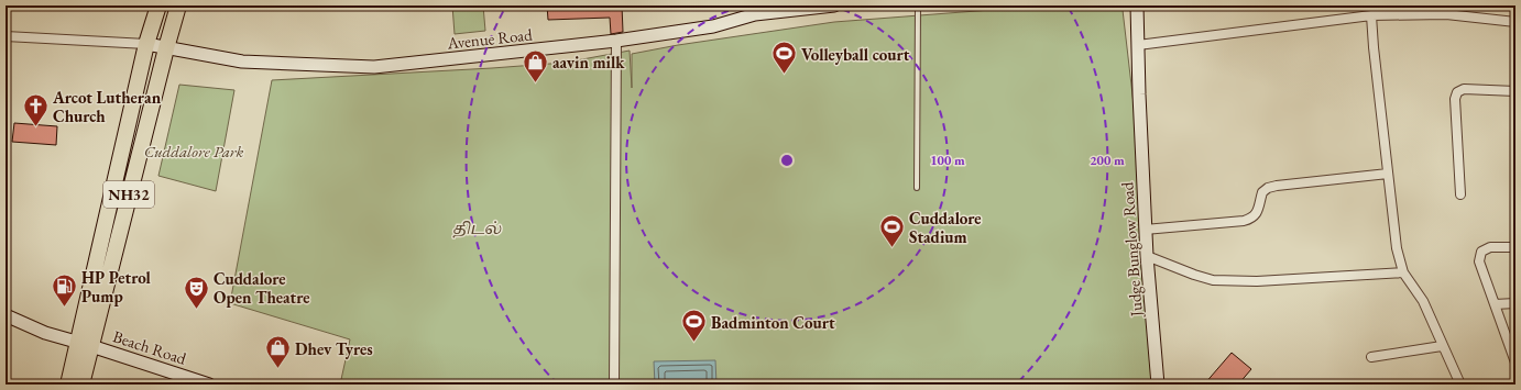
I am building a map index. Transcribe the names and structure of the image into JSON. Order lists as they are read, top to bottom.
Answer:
{
  "streets": {
    "highway": ["NH32"],
    "street": ["Avenue Road", "Judge Bunglow Road", "Beach Road"]
  },
  "crossings": [
    ["Avenue Road", "NH32"],
    ["NH32", "Beach Road"]
  ],
  "parks": ["Cuddalore Park", "திடல்"],
  "places": {
    "sports": ["Volleyball court", "Cuddalore Stadium", "Badminton Court"],
    "shop": ["aavin milk", "Dhev Tyres"],
    "church": ["Arcot Lutheran Church"],
    "fuel station": ["HP Petrol Pump"],
    "theatre": ["Cuddalore Open Theatre"]
  },
  "rings": ["100 m", "200 m"]
}
